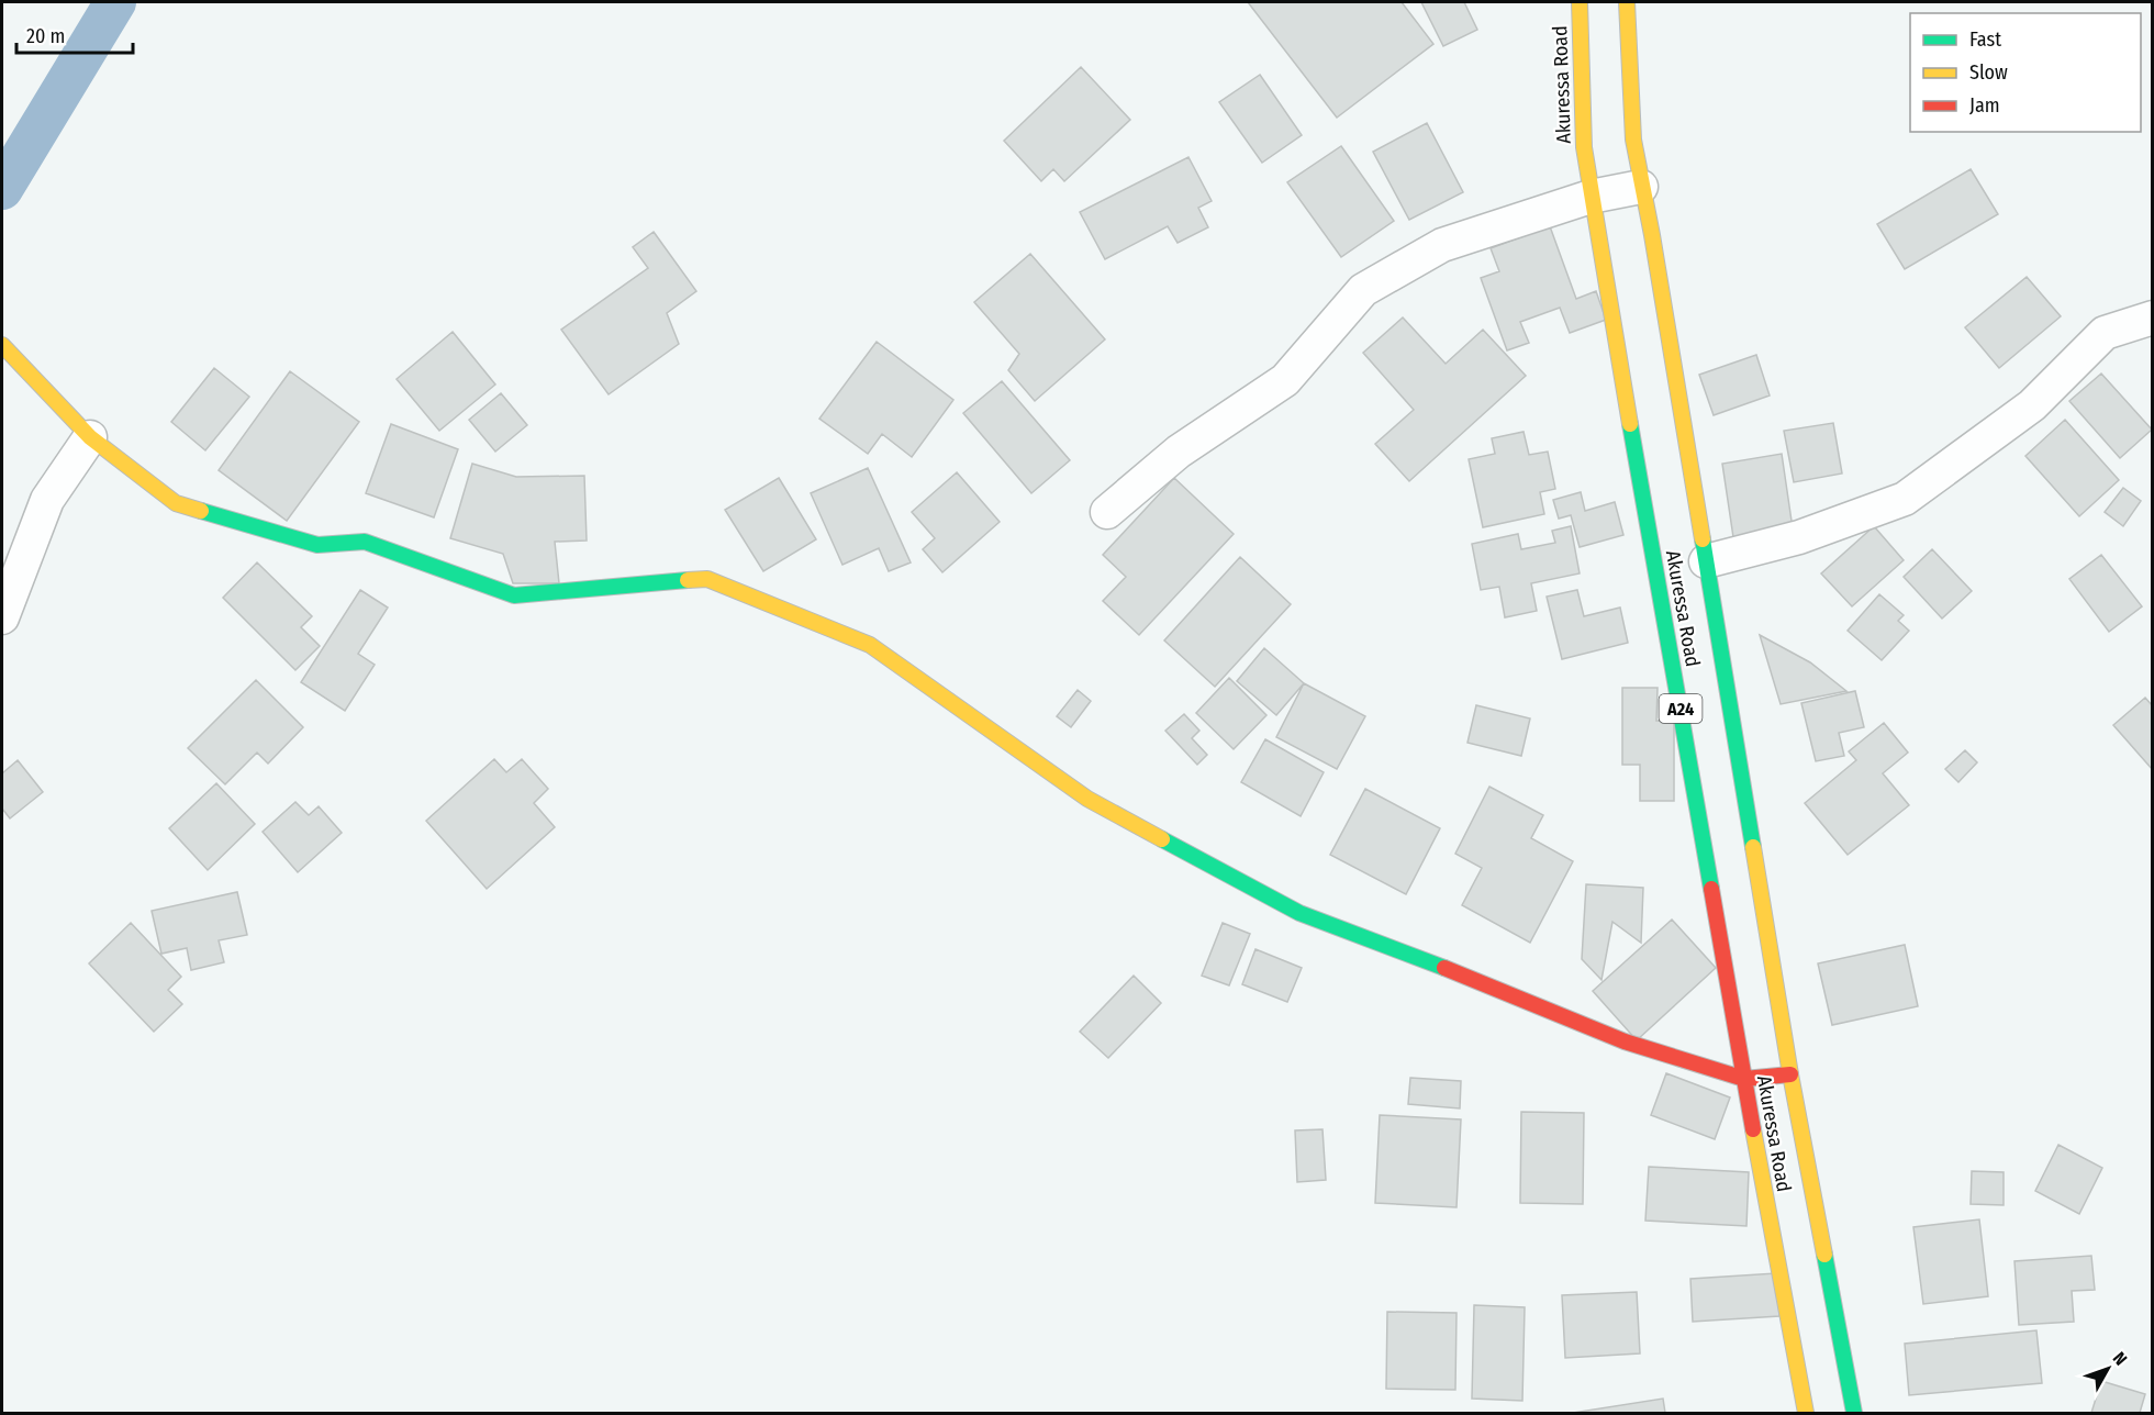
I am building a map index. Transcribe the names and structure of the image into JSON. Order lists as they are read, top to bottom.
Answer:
{
  "streets": {
    "main road": ["Akuressa Road", "A24"]
  },
  "legend": ["Fast", "Slow", "Jam"],
  "scale_bar": "20 m",
  "north": "top right"
}
